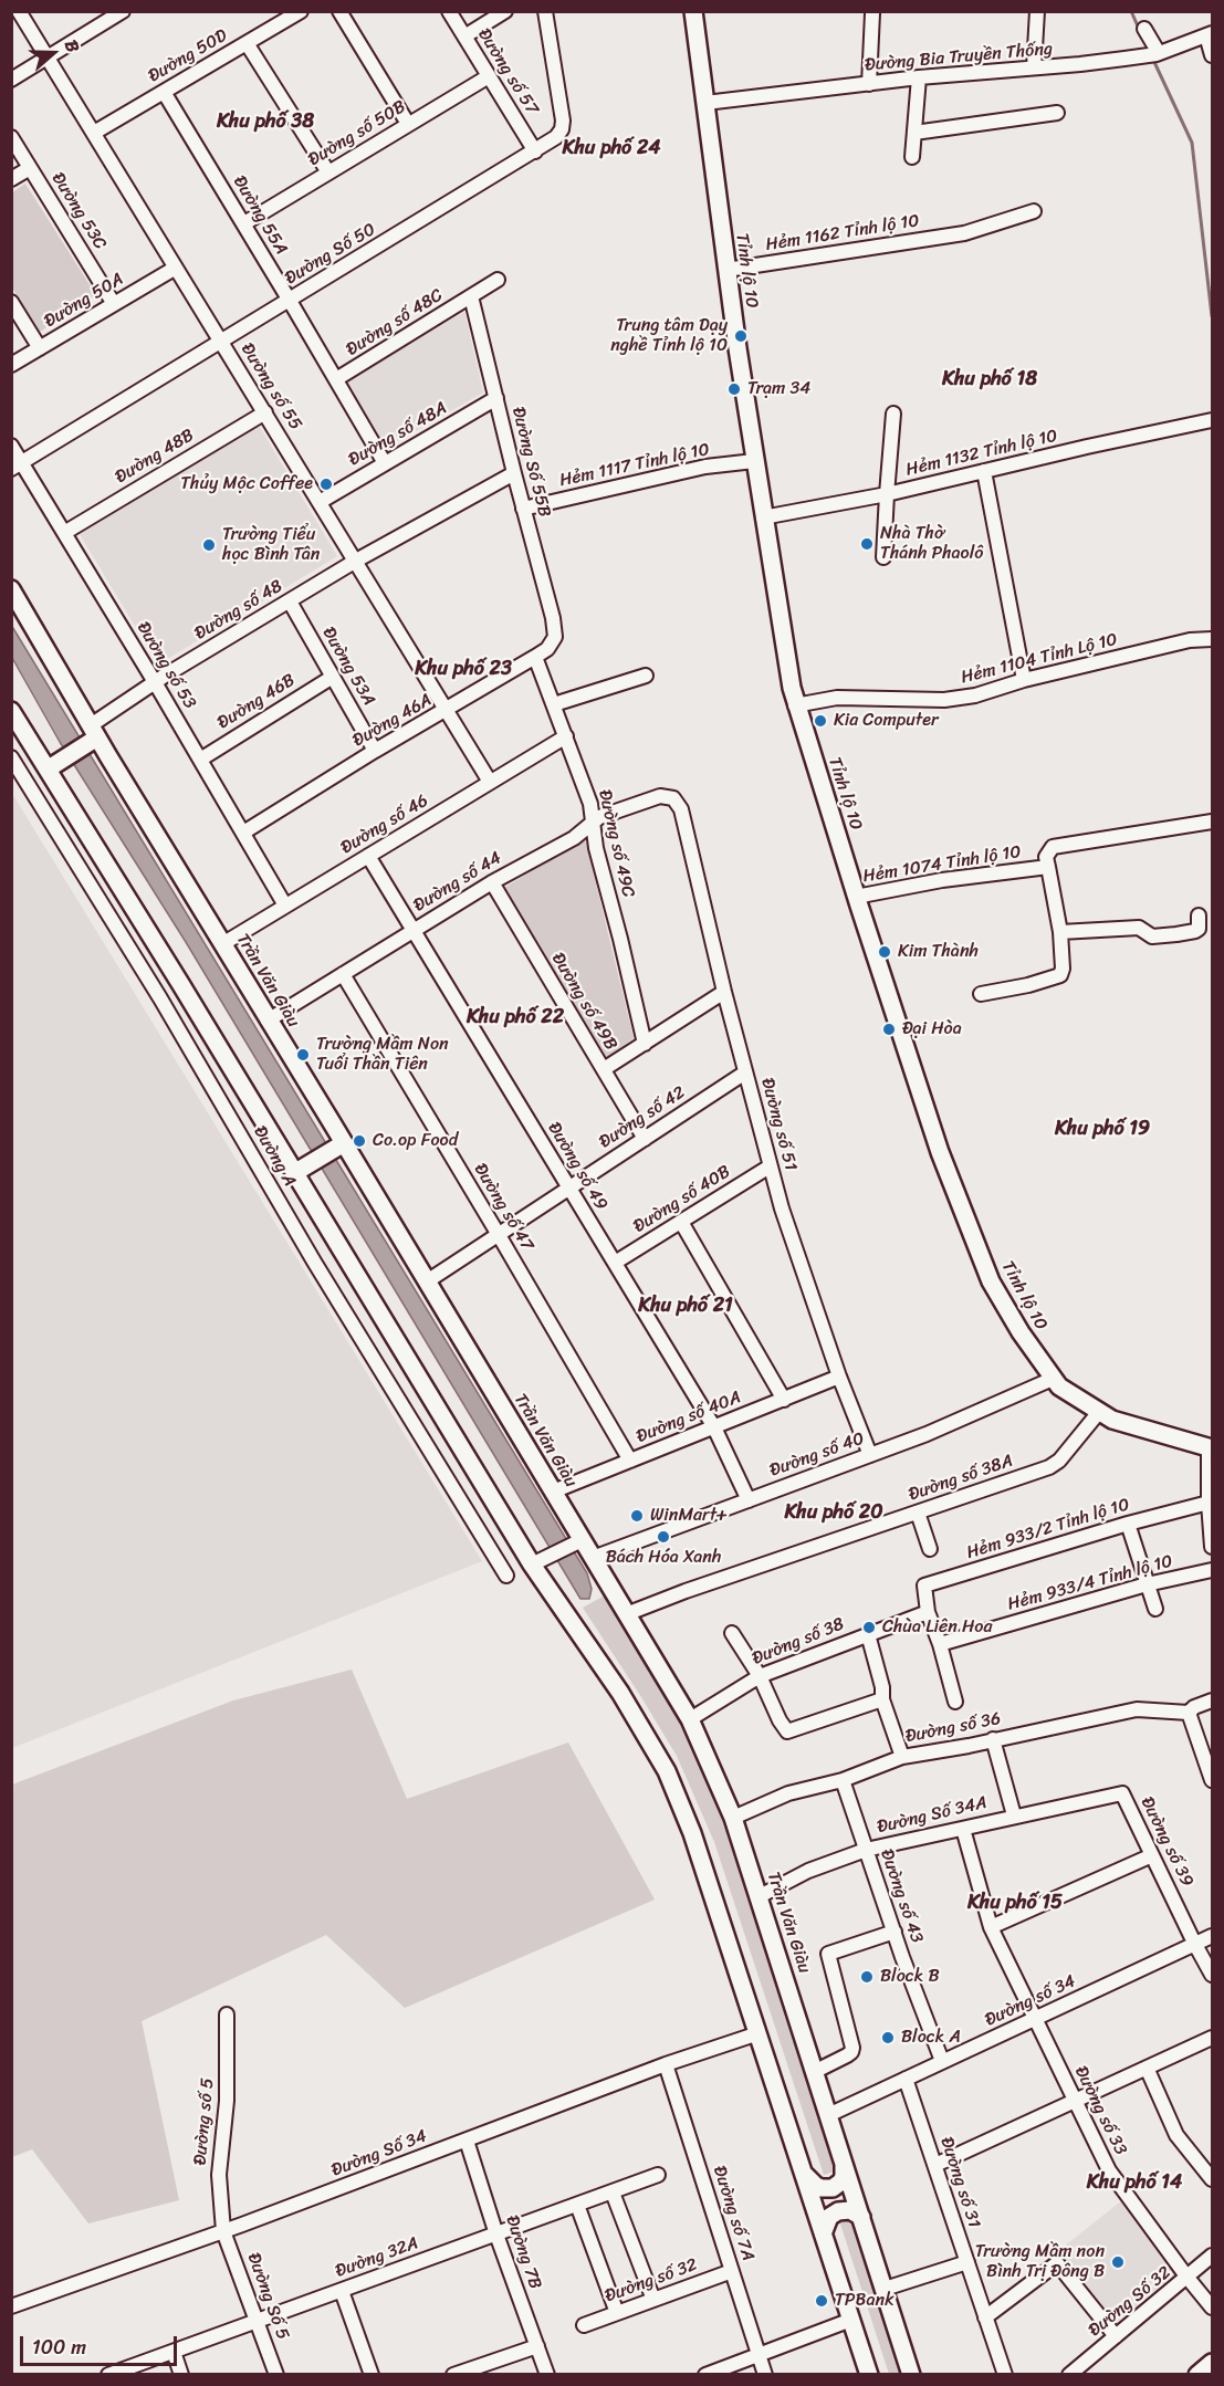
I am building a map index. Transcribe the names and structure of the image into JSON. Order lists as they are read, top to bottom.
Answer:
{
  "streets": {
    "main road": ["Tỉnh lộ 10", "Trần Văn Giàu"],
    "street": [
      "Đường 50D",
      "Đường Bia Truyền Thống",
      "Đường số 57",
      "Đường số 50B",
      "Đường 53C",
      "Đường 55A",
      "Hẻm 1162 Tỉnh lộ 10",
      "Đường Số 50",
      "Đường 50A",
      "Đường số 48C",
      "Đường số 55",
      "Đường số 48A",
      "Hẻm 1132 Tỉnh lộ 10",
      "Đường 48B",
      "Đường Số 55B",
      "Hẻm 1117 Tỉnh lộ 10",
      "Đường số 48",
      "Hẻm 1104 Tỉnh Lộ 10",
      "Đường số 53",
      "Đường 53A",
      "Đường 46B",
      "Đường 46A",
      "Đường số 46",
      "Đường số 49C",
      "Hẻm 1074 Tỉnh lộ 10",
      "Đường số 44",
      "Đường số 49B",
      "Đường số 42",
      "Đường số 51",
      "Đường A",
      "Đường số 49",
      "Đường số 40B",
      "Đường số 47",
      "Đường số 40A",
      "Đường số 40",
      "Đường số 38A",
      "Hẻm 933/2 Tỉnh lộ 10",
      "Hẻm 933/4 Tỉnh lộ 10",
      "Đường số 38",
      "Đường số 36",
      "Đường Số 34A",
      "Đường số 39",
      "Đường số 43",
      "Đường số 34",
      "Đường số 33",
      "Đường số 5",
      "Đường Số 34",
      "Đường số 31",
      "Đường số 7A",
      "Đường 7B",
      "Đường 32A",
      "Đường số 32",
      "Đường Số 5",
      "Đường Số 32"
    ]
  },
  "crossings": [
    ["Đường 50D", "Đường 55A"],
    ["Đường 50D", "Đường số 55"],
    ["Đường Bia Truyền Thống", "Tỉnh lộ 10"],
    ["Đường số 57", "Đường số 50B"],
    ["Đường số 57", "Đường Số 50"],
    ["Đường số 50B", "Đường 55A"],
    ["Đường 53C", "Đường 50A"],
    ["Đường 55A", "Đường Số 50"],
    ["Đường 55A", "Đường số 48C"],
    ["Đường 55A", "Đường số 48A"],
    ["Hẻm 1162 Tỉnh lộ 10", "Tỉnh lộ 10"],
    ["Đường Số 50", "Đường số 55"],
    ["Đường Số 50", "Đường số 53"],
    ["Tỉnh lộ 10", "Hẻm 1132 Tỉnh lộ 10"],
    ["Tỉnh lộ 10", "Hẻm 1117 Tỉnh lộ 10"],
    ["Tỉnh lộ 10", "Hẻm 1104 Tỉnh Lộ 10"],
    ["Tỉnh lộ 10", "Hẻm 1074 Tỉnh lộ 10"],
    ["Tỉnh lộ 10", "Đường số 40"],
    ["Tỉnh lộ 10", "Đường số 38A"],
    ["Đường 50A", "Đường số 55"],
    ["Đường số 48C", "Đường Số 55B"],
    ["Đường số 55", "Đường số 48A"],
    ["Đường số 55", "Đường 48B"],
    ["Đường số 55", "Đường số 48"],
    ["Đường số 55", "Đường 46A"],
    ["Đường số 55", "Đường số 46"],
    ["Đường số 48A", "Đường Số 55B"],
    ["Đường 48B", "Đường số 53"],
    ["Đường Số 55B", "Hẻm 1117 Tỉnh lộ 10"],
    ["Đường Số 55B", "Đường số 48"],
    ["Đường Số 55B", "Đường 46A"],
    ["Đường số 48", "Đường số 53"],
    ["Đường số 48", "Đường 53A"],
    ["Đường số 48", "Trần Văn Giàu"],
    ["Đường số 53", "Đường 46B"],
    ["Đường số 53", "Đường 46A"],
    ["Đường số 53", "Đường số 46"],
    ["Đường 53A", "Đường 46B"],
    ["Đường 53A", "Đường 46A"],
    ["Đường 46A", "Đường số 49C"],
    ["Đường số 46", "Đường số 49C"],
    ["Đường số 46", "Trần Văn Giàu"],
    ["Đường số 46", "Đường số 49"],
    ["Đường số 49C", "Đường số 44"],
    ["Đường số 44", "Trần Văn Giàu"],
    ["Đường số 44", "Đường số 49B"],
    ["Đường số 44", "Đường số 51"],
    ["Đường số 44", "Đường số 49"],
    ["Đường số 44", "Đường số 47"],
    ["Trần Văn Giàu", "Đường số 42"],
    ["Trần Văn Giàu", "Đường số 40A"],
    ["Trần Văn Giàu", "Đường số 40"],
    ["Trần Văn Giàu", "Đường số 38A"],
    ["Trần Văn Giàu", "Đường số 38"],
    ["Trần Văn Giàu", "Đường số 36"],
    ["Trần Văn Giàu", "Đường Số 34A"],
    ["Trần Văn Giàu", "Đường số 34"],
    ["Đường số 49B", "Đường số 42"],
    ["Đường số 42", "Đường số 51"],
    ["Đường số 42", "Đường số 49"],
    ["Đường số 42", "Đường số 47"],
    ["Đường số 51", "Đường số 40B"],
    ["Đường số 51", "Đường số 40A"],
    ["Đường số 51", "Đường số 40"],
    ["Đường số 49", "Đường số 40B"],
    ["Đường số 49", "Đường số 40A"],
    ["Đường số 49", "Đường số 40"],
    ["Đường số 47", "Đường số 40A"],
    ["Hẻm 933/2 Tỉnh lộ 10", "Đường số 38"],
    ["Đường số 36", "Đường số 43"],
    ["Đường Số 34A", "Đường số 39"],
    ["Đường Số 34A", "Đường số 43"],
    ["Đường Số 34A", "Đường số 33"],
    ["Đường số 39", "Đường số 34"],
    ["Đường số 43", "Đường số 34"],
    ["Đường số 34", "Đường số 33"],
    ["Đường số 34", "Đường số 31"],
    ["Đường số 33", "Đường Số 32"],
    ["Đường số 5", "Đường Số 34"],
    ["Đường số 5", "Đường Số 5"],
    ["Đường Số 34", "Đường số 7A"],
    ["Đường Số 34", "Đường 7B"],
    ["Đường Số 34", "Đường Số 5"],
    ["Đường số 7A", "Đường số 32"],
    ["Đường 7B", "Đường 32A"],
    ["Đường 32A", "Đường Số 5"]
  ],
  "districts": [
    "Khu phố 38",
    "Khu phố 24",
    "Khu phố 18",
    "Khu phố 23",
    "Khu phố 22",
    "Khu phố 19",
    "Khu phố 21",
    "Khu phố 20",
    "Khu phố 15",
    "Khu phố 14"
  ],
  "places": [
    "Trung tâm Dạy nghề Tỉnh lộ 10",
    "Trạm 34",
    "Thủy Mộc Coffee",
    "Nhà Thờ Thánh Phaolô",
    "Trường Tiểu học Bình Tân",
    "Kia Computer",
    "Kim Thành",
    "Đại Hòa",
    "Trường Mầm Non Tuổi Thần Tiên",
    "Co.op Food",
    "WinMart+",
    "Bách Hóa Xanh",
    "Chùa Liên Hoa",
    "Block B",
    "Block A",
    "Trường Mầm non Bình Trị Đông B",
    "TPBank"
  ],
  "scale_bar": "100 m",
  "north": "right"
}
